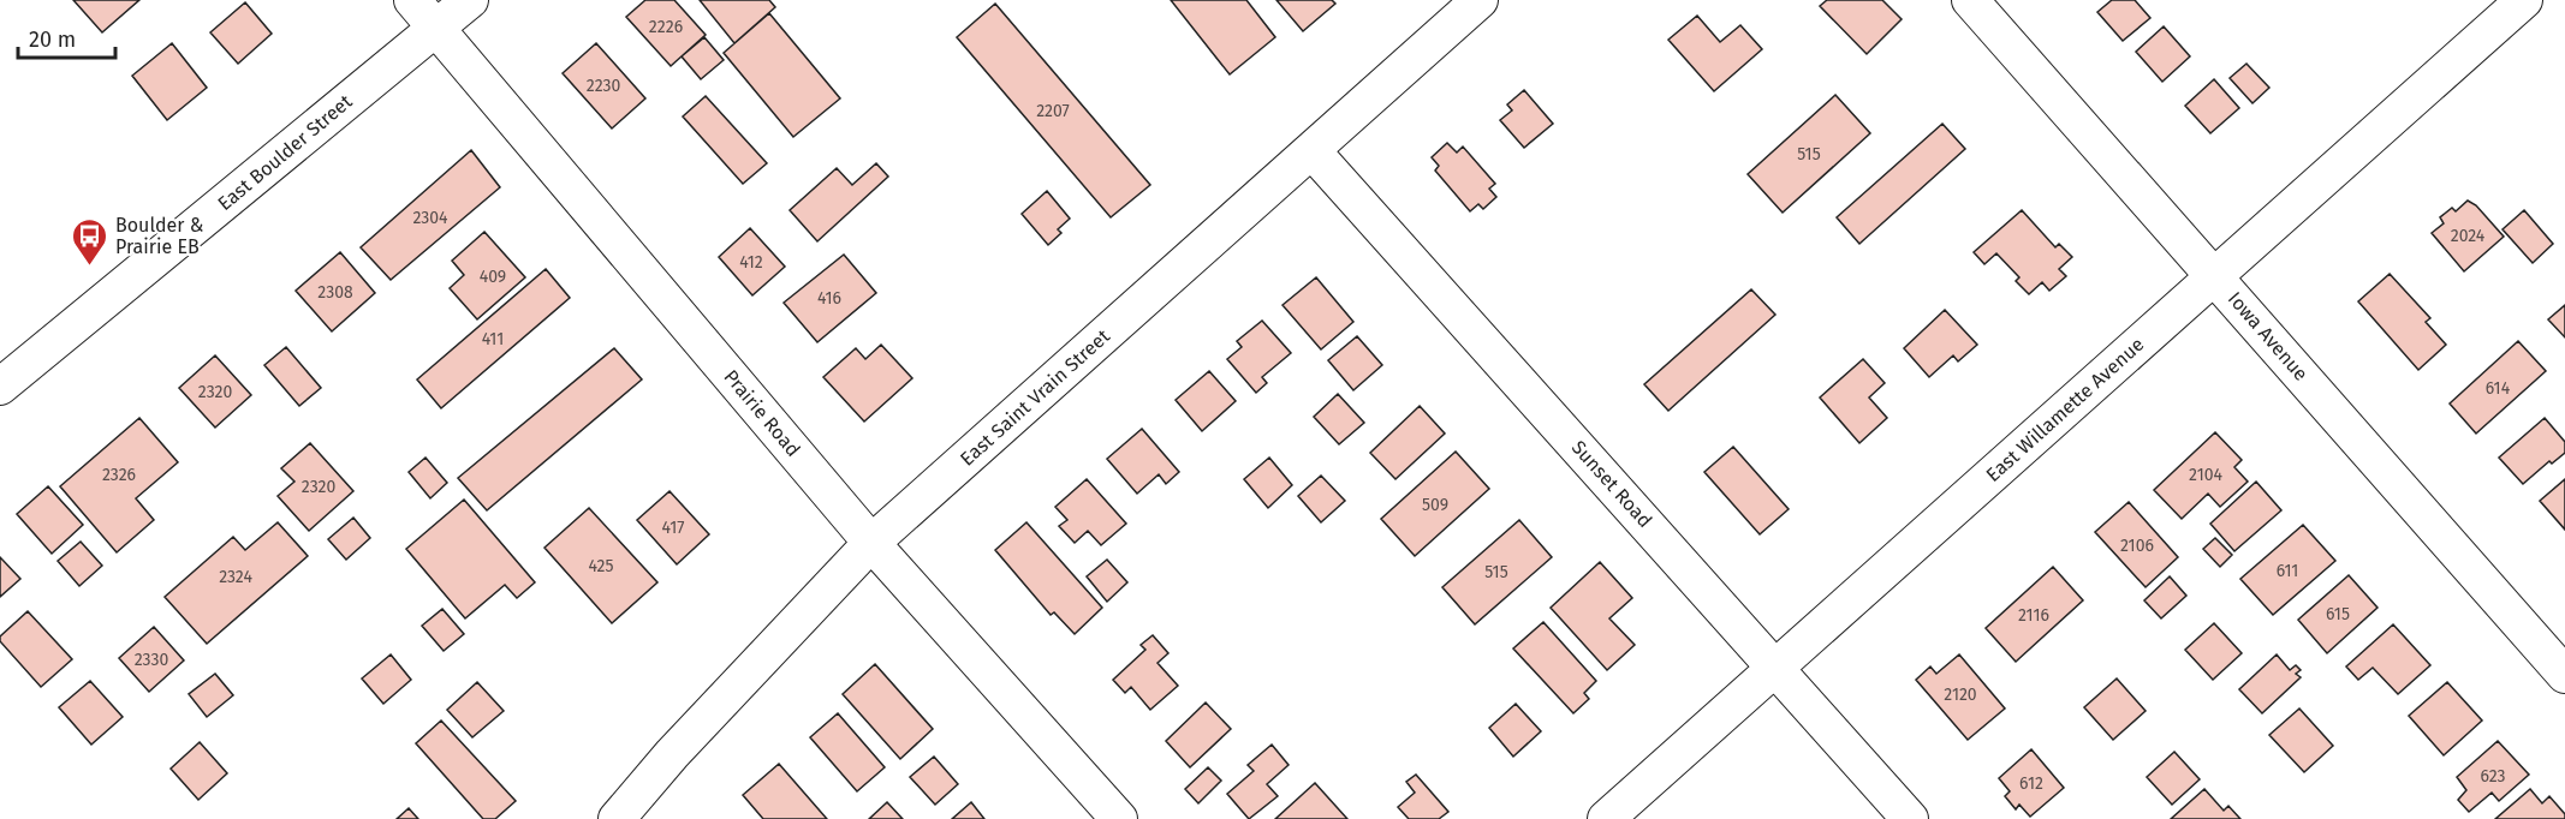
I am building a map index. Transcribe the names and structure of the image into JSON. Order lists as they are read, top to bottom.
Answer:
{
  "streets": {
    "street": [
      "East Boulder Street",
      "Iowa Avenue",
      "East Saint Vrain Street",
      "East Willamette Avenue",
      "Prairie Road",
      "Sunset Road"
    ]
  },
  "crossings": [
    ["East Boulder Street", "Prairie Road"],
    ["Iowa Avenue", "East Willamette Avenue"],
    ["East Saint Vrain Street", "Prairie Road"],
    ["East Saint Vrain Street", "Sunset Road"],
    ["East Willamette Avenue", "Sunset Road"]
  ],
  "places": {
    "bus stop": ["Boulder & Prairie EB"]
  },
  "house_numbers": [
    "2226",
    "2230",
    "2207",
    "515",
    "2304",
    "2024",
    "412",
    "409",
    "2308",
    "416",
    "411",
    "614",
    "2320",
    "2326",
    "2104",
    "2320",
    "509",
    "417",
    "2106",
    "425",
    "611",
    "515",
    "2324",
    "615",
    "2116",
    "2330",
    "2120",
    "623",
    "612"
  ],
  "scale_bar": "20 m"
}
